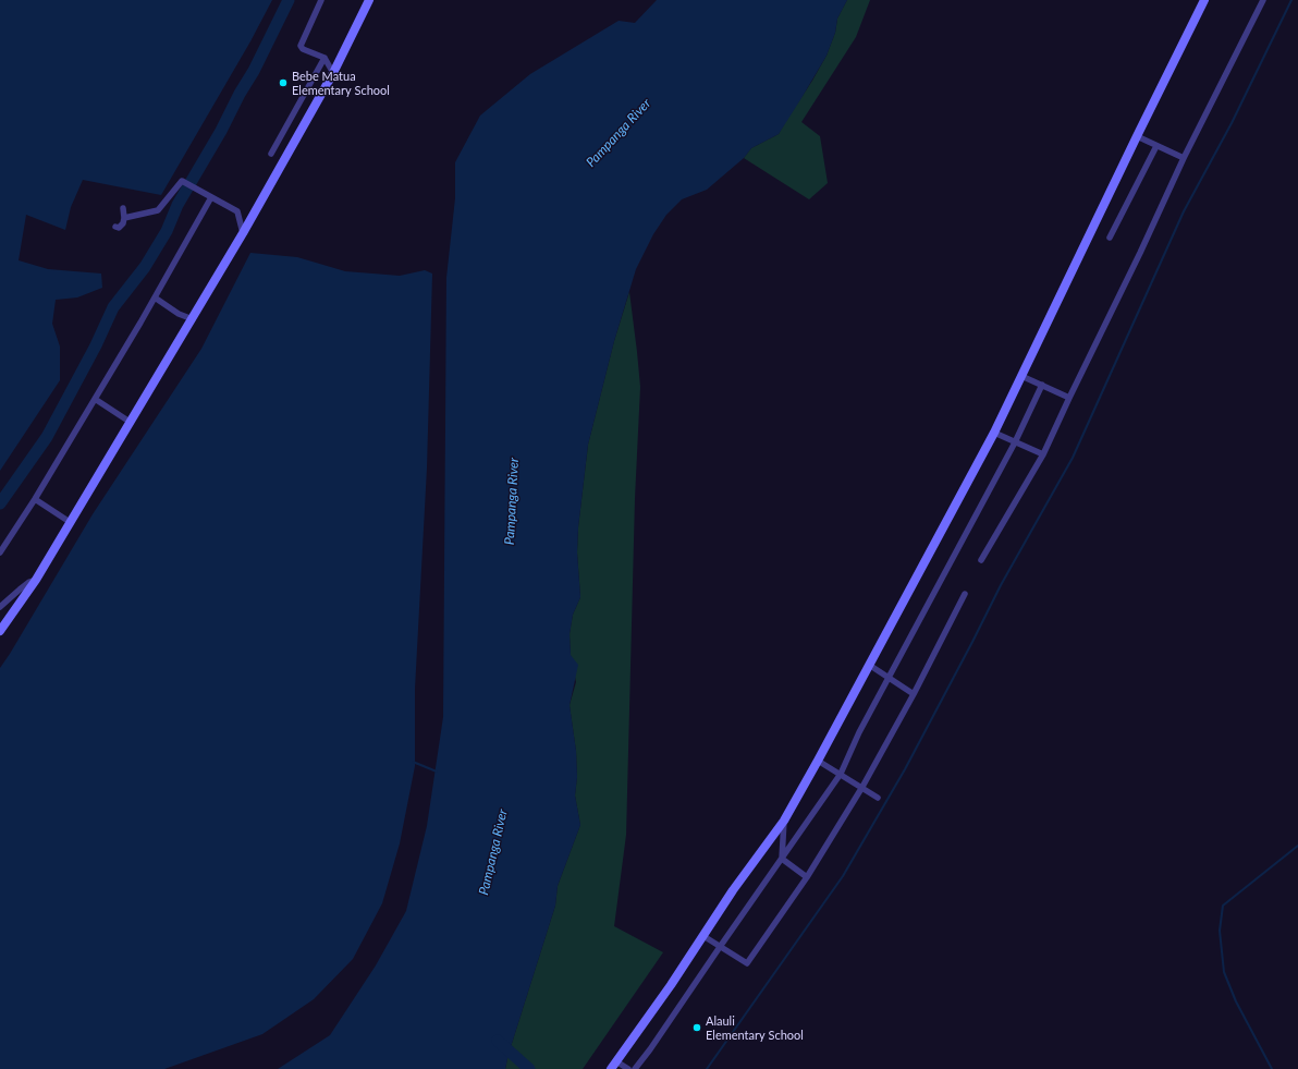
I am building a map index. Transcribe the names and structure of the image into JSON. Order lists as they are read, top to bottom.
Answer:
{
  "water": ["Pampanga River"],
  "places": ["Bebe Matua Elementary School", "Alauli Elementary School"]
}
